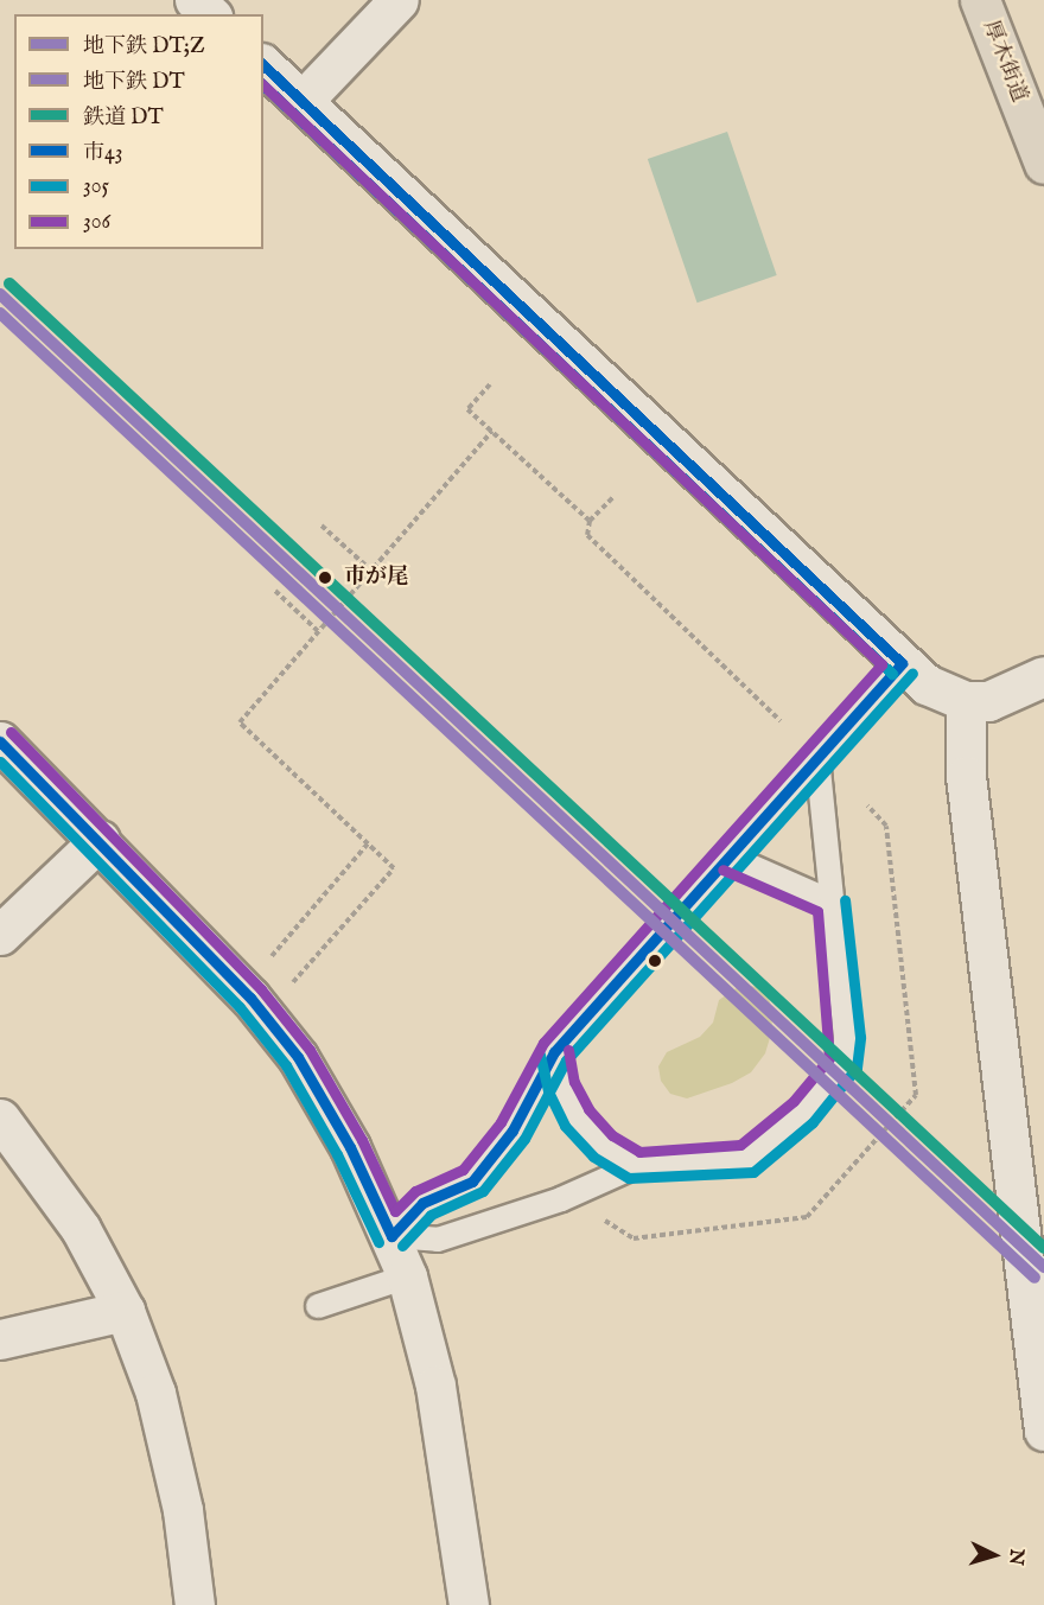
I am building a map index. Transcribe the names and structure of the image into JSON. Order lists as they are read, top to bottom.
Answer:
{
  "streets": {
    "highway": ["厚木街道"]
  },
  "places": ["市が尾"],
  "lines": [
    "transit line 市43",
    "transit line 305",
    "transit line 306",
    "rail line DT",
    "metro line DT;Z",
    "metro line DT"
  ],
  "legend": [
    "地下鉄 DT;Z",
    "地下鉄 DT",
    "鉄道 DT",
    "市43",
    "305",
    "306"
  ],
  "north": "right"
}
